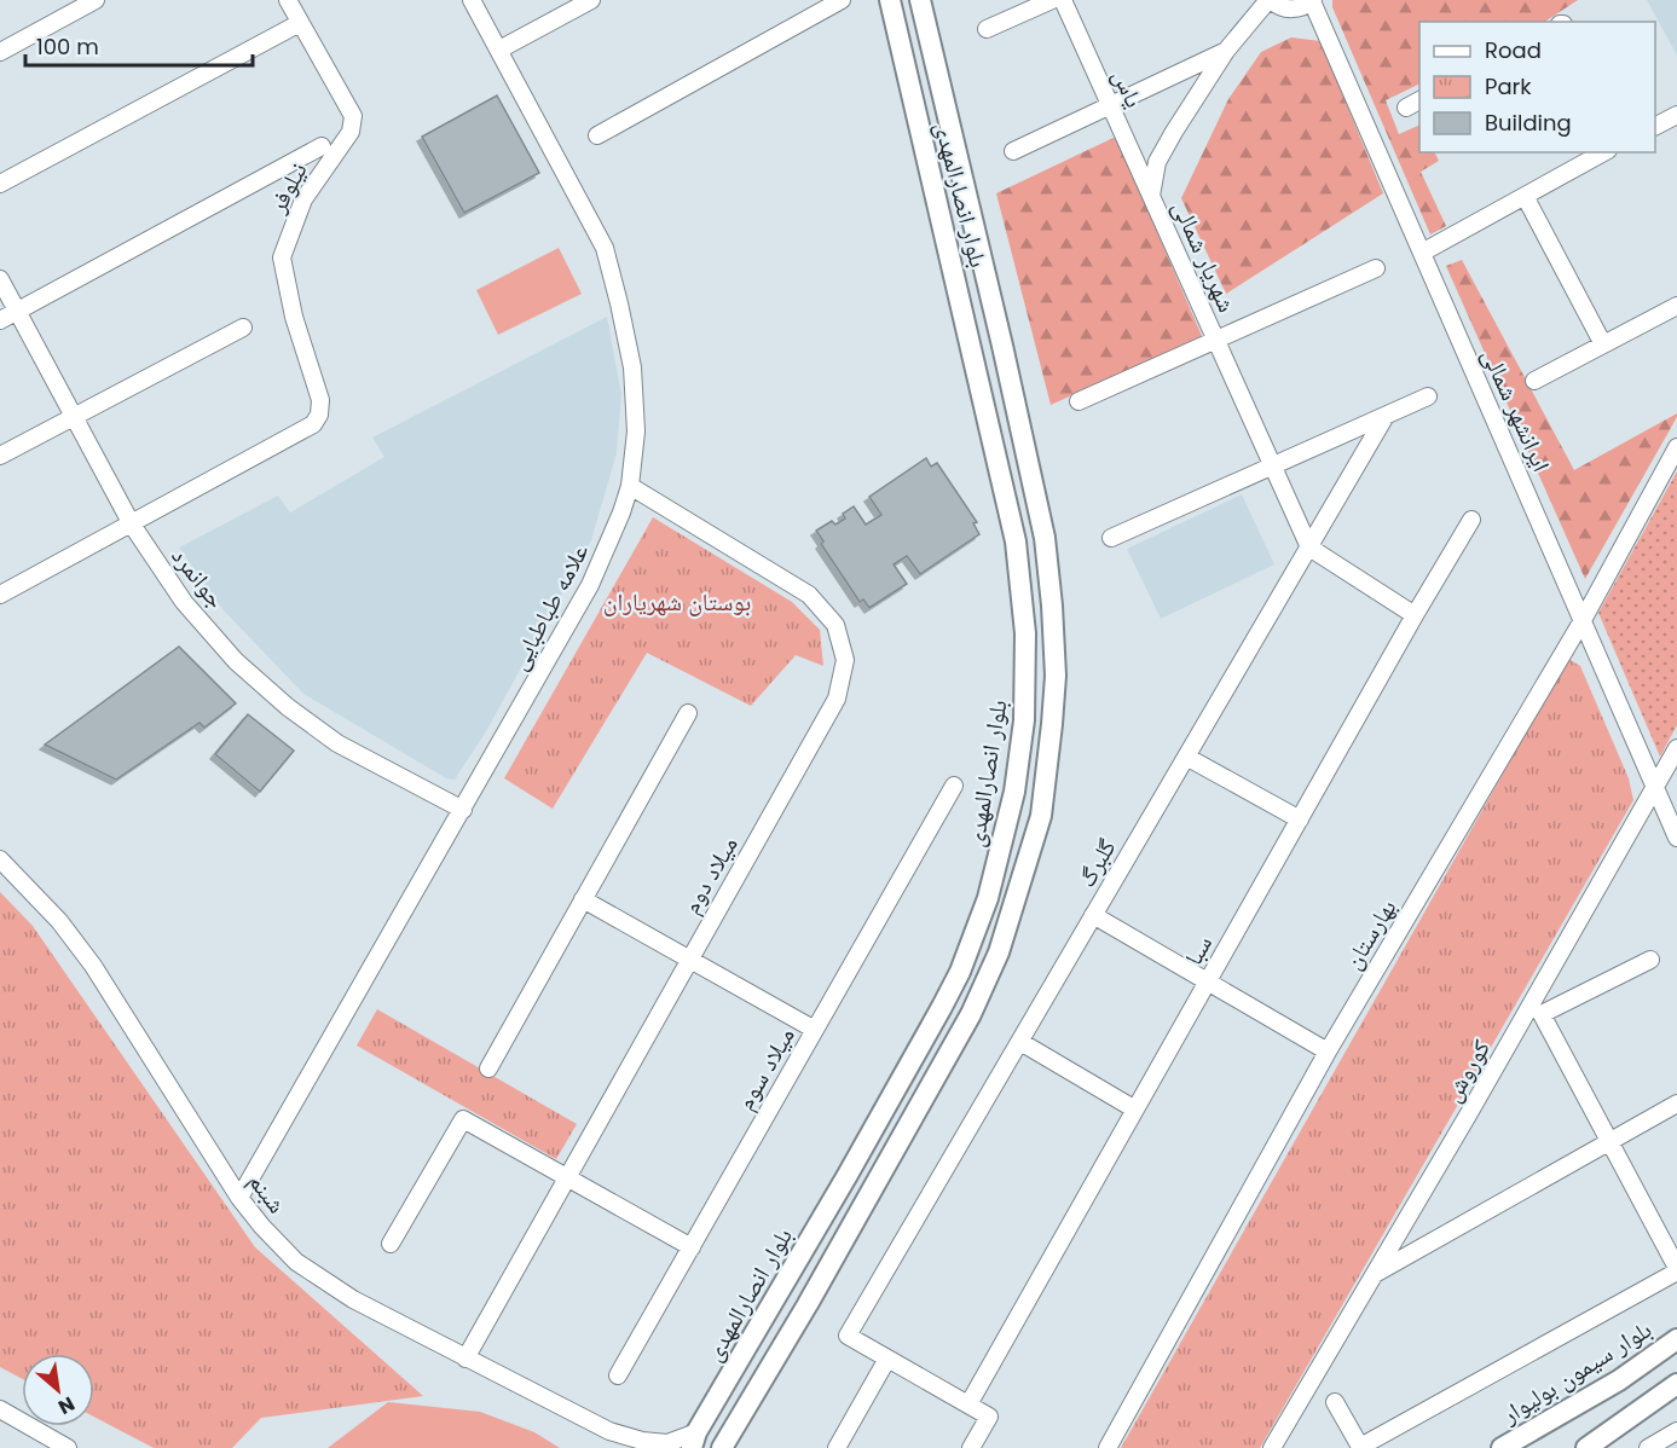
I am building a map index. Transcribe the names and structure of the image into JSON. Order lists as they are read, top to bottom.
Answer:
{
  "streets": {
    "main road": ["بلوار انصارالمهدی", "بلوار سیمون بولیوار"],
    "street": [
      "یاس",
      "نیلوفر",
      "شهریار شمالی",
      "ایرانشهر شمالی",
      "جوانمرد",
      "علامه طباطبایی",
      "گلبرگ",
      "میلاد دوم",
      "بهارستان",
      "سبا",
      "میلاد سوم",
      "کوروش",
      "شبنم"
    ]
  },
  "crossings": [
    ["یاس", "شهریار شمالی"],
    ["نیلوفر", "جوانمرد"],
    ["شهریار شمالی", "گلبرگ"],
    ["ایرانشهر شمالی", "بهارستان"],
    ["ایرانشهر شمالی", "کوروش"],
    ["جوانمرد", "علامه طباطبایی"],
    ["علامه طباطبایی", "میلاد دوم"],
    ["علامه طباطبایی", "شبنم"],
    ["میلاد دوم", "شبنم"]
  ],
  "parks": ["بوستان شهریاران"],
  "legend": ["Road", "Park", "Building"],
  "scale_bar": "100 m",
  "north": "bottom right"
}
